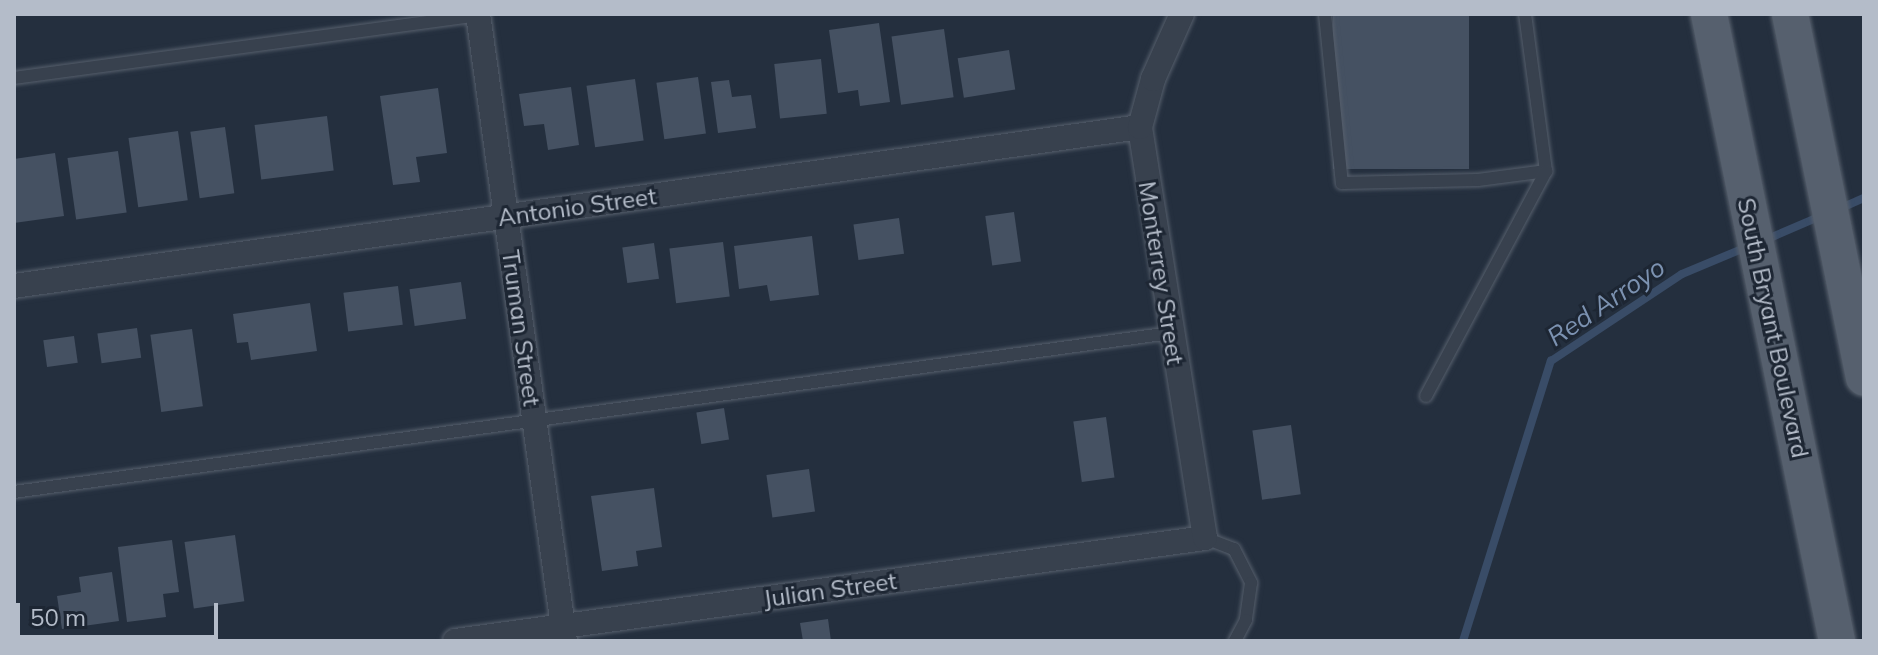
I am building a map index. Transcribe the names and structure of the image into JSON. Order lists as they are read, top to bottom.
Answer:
{
  "streets": {
    "main road": ["South Bryant Boulevard"],
    "street": [
      "Antonio Street",
      "Monterrey Street",
      "Truman Street",
      "Julian Street"
    ]
  },
  "crossings": [
    ["Antonio Street", "Monterrey Street"],
    ["Antonio Street", "Truman Street"],
    ["Monterrey Street", "Julian Street"],
    ["Truman Street", "Julian Street"]
  ],
  "water": ["Red Arroyo"],
  "scale_bar": "50 m"
}
